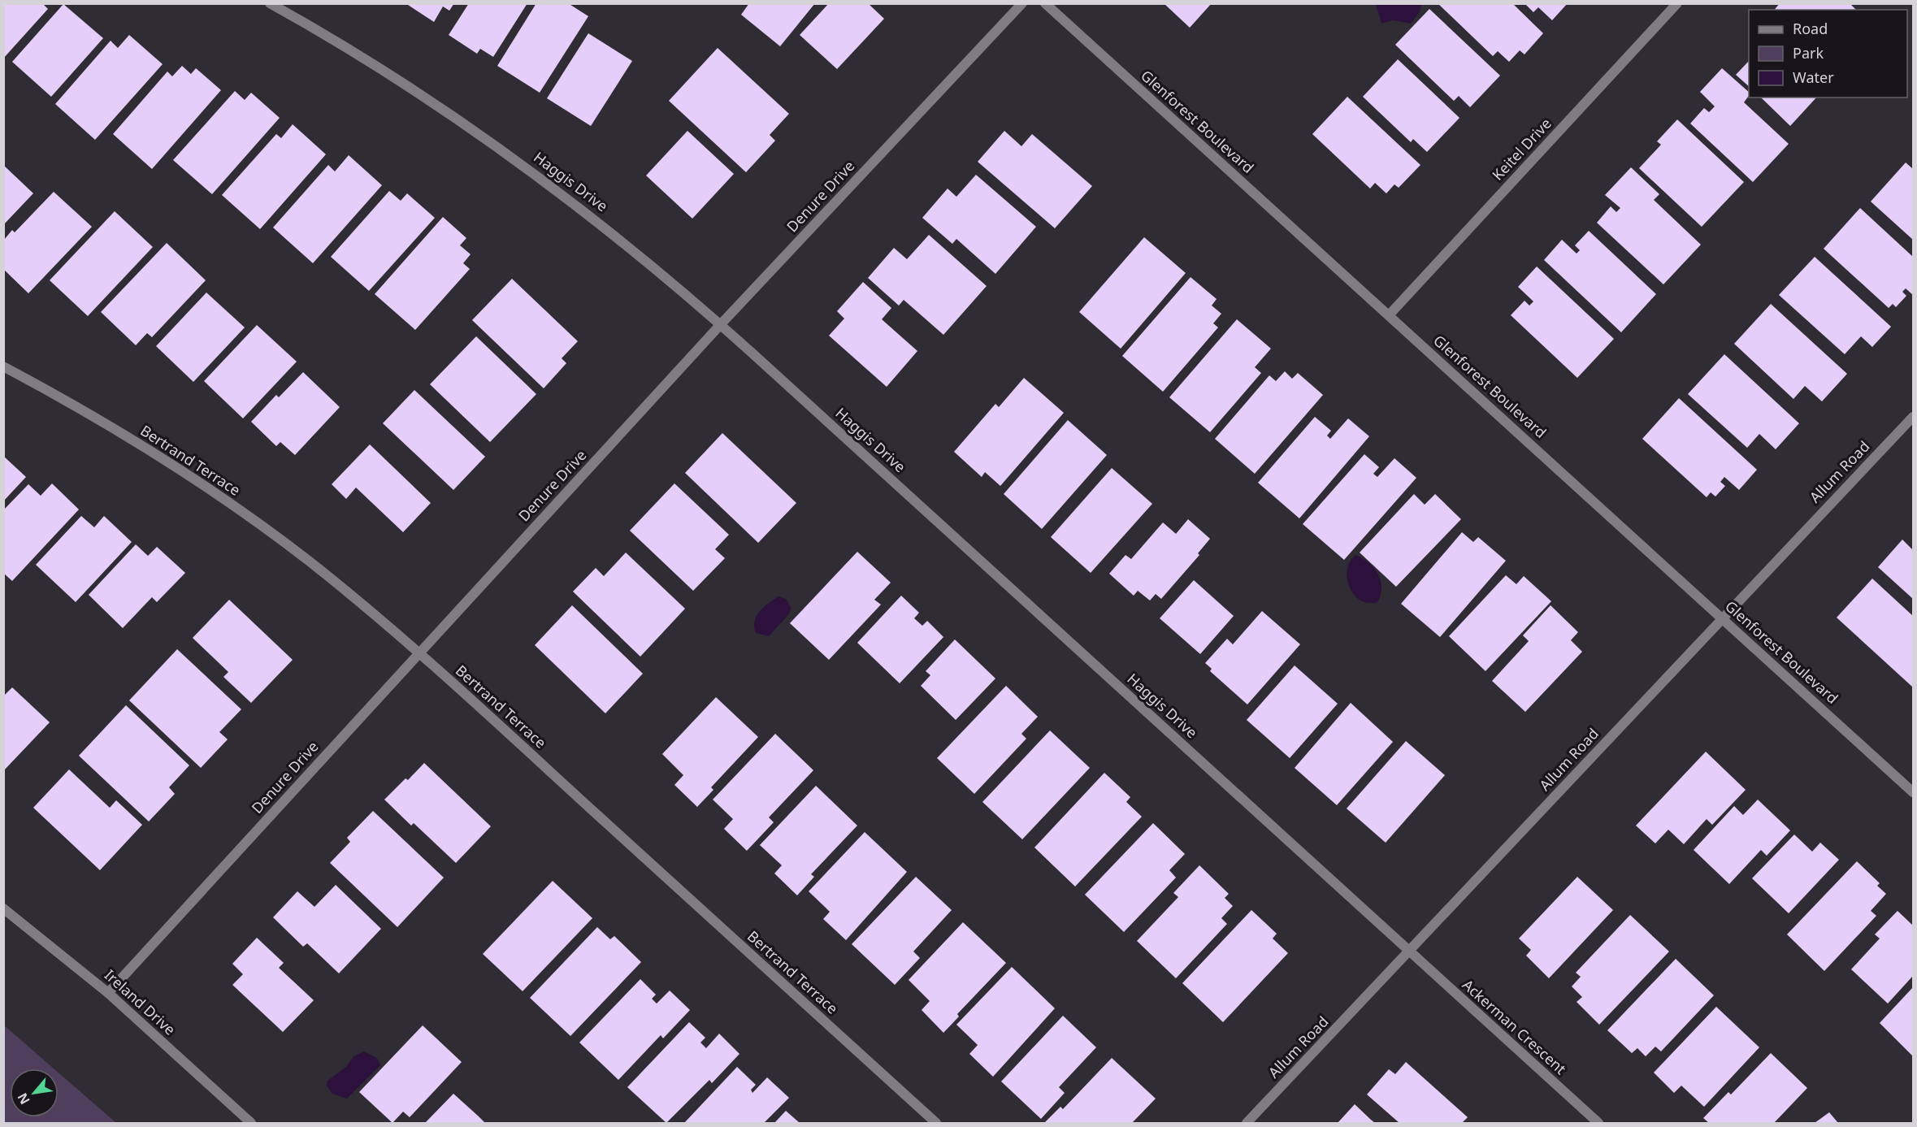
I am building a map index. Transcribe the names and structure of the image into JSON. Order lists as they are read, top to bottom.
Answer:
{
  "streets": {
    "street": [
      "Glenforest Boulevard",
      "Keitel Drive",
      "Haggis Drive",
      "Denure Drive",
      "Bertrand Terrace",
      "Allum Road",
      "Ireland Drive",
      "Ackerman Crescent"
    ]
  },
  "crossings": [
    ["Glenforest Boulevard", "Keitel Drive"],
    ["Glenforest Boulevard", "Allum Road"],
    ["Haggis Drive", "Denure Drive"],
    ["Haggis Drive", "Allum Road"],
    ["Haggis Drive", "Ackerman Crescent"],
    ["Denure Drive", "Bertrand Terrace"],
    ["Denure Drive", "Ireland Drive"],
    ["Allum Road", "Ackerman Crescent"]
  ],
  "legend": ["Road", "Park", "Water"],
  "north": "bottom left"
}
